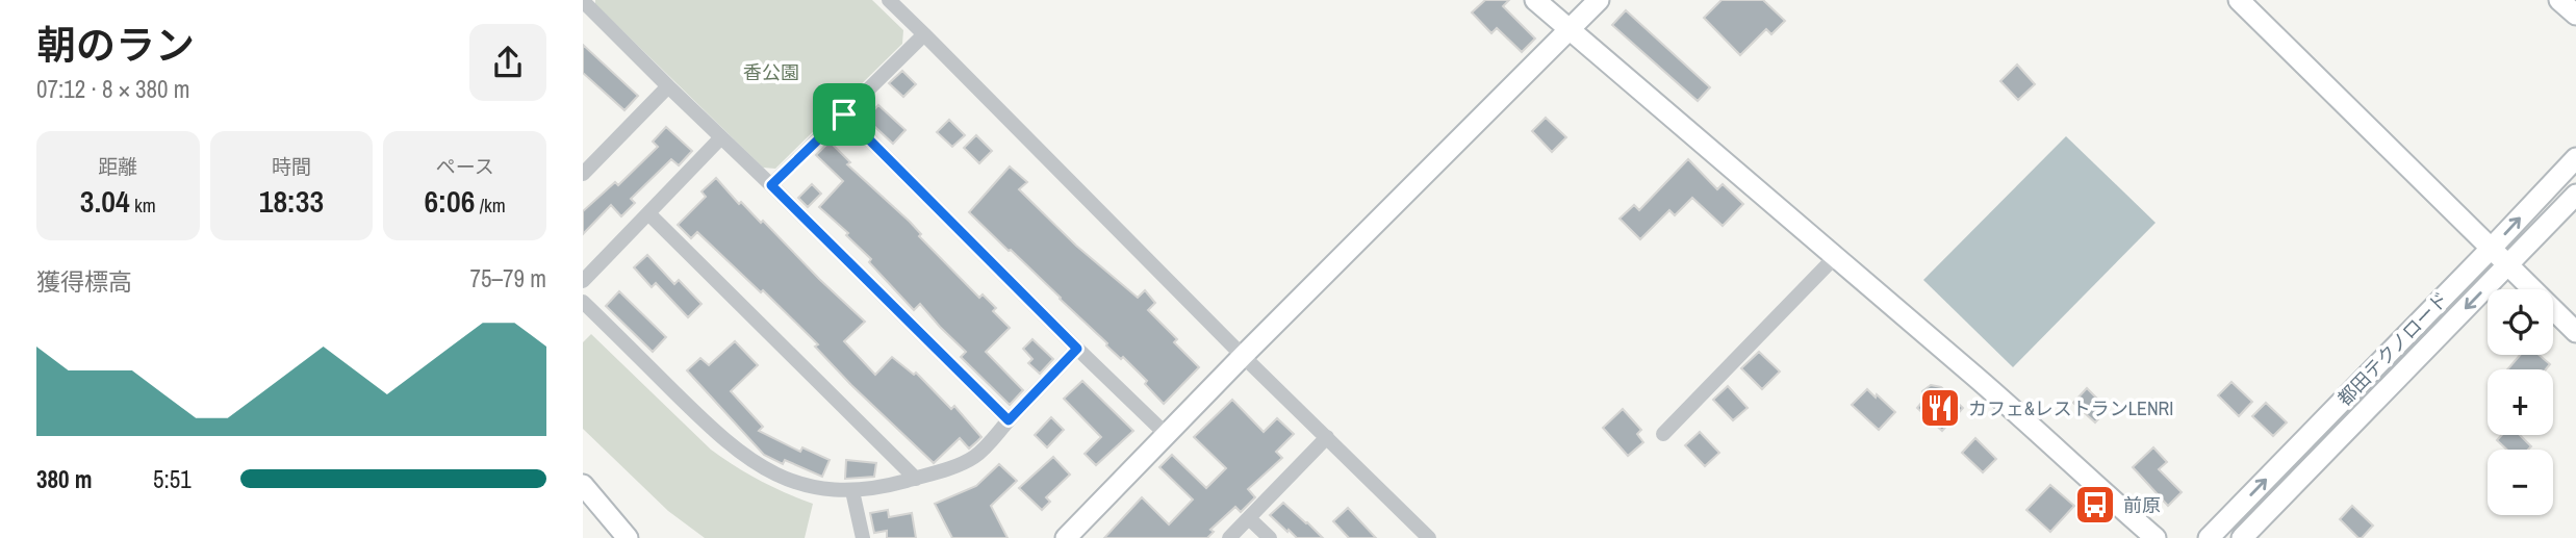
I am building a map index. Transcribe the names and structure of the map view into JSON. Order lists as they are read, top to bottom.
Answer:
{
  "streets": {
    "street": ["都田テクノロード"]
  },
  "parks": ["香公園"],
  "places": {
    "restaurant": ["カフェ&レストランLENRI"],
    "bus stop": ["前原"]
  },
  "page": {
    "heading": ["朝のラン", "07:12 · 8 × 380 m"],
    "stats": [
      ["距離", "3.04 km"],
      ["時間", "18:33"],
      ["ペース", "6:06 /km"]
    ],
    "chart": ["獲得標高", "75–79 m"],
    "map_buttons": ["+", "−"],
    "list": [
      {
        "name": "380 m",
        "note": "5:51"
      }
    ]
  }
}
